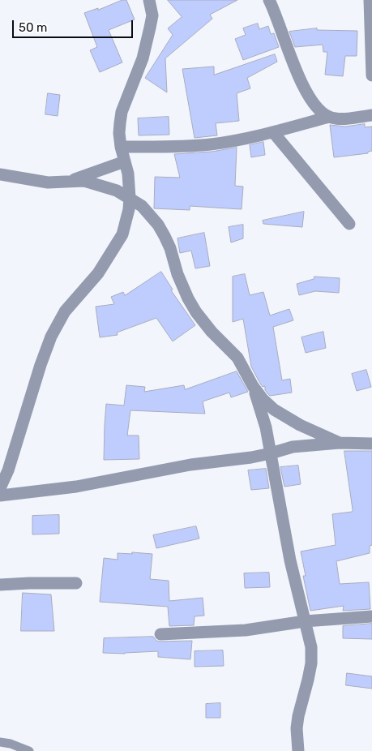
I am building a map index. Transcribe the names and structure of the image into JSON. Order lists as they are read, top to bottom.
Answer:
{
  "scale_bar": "50 m"
}
